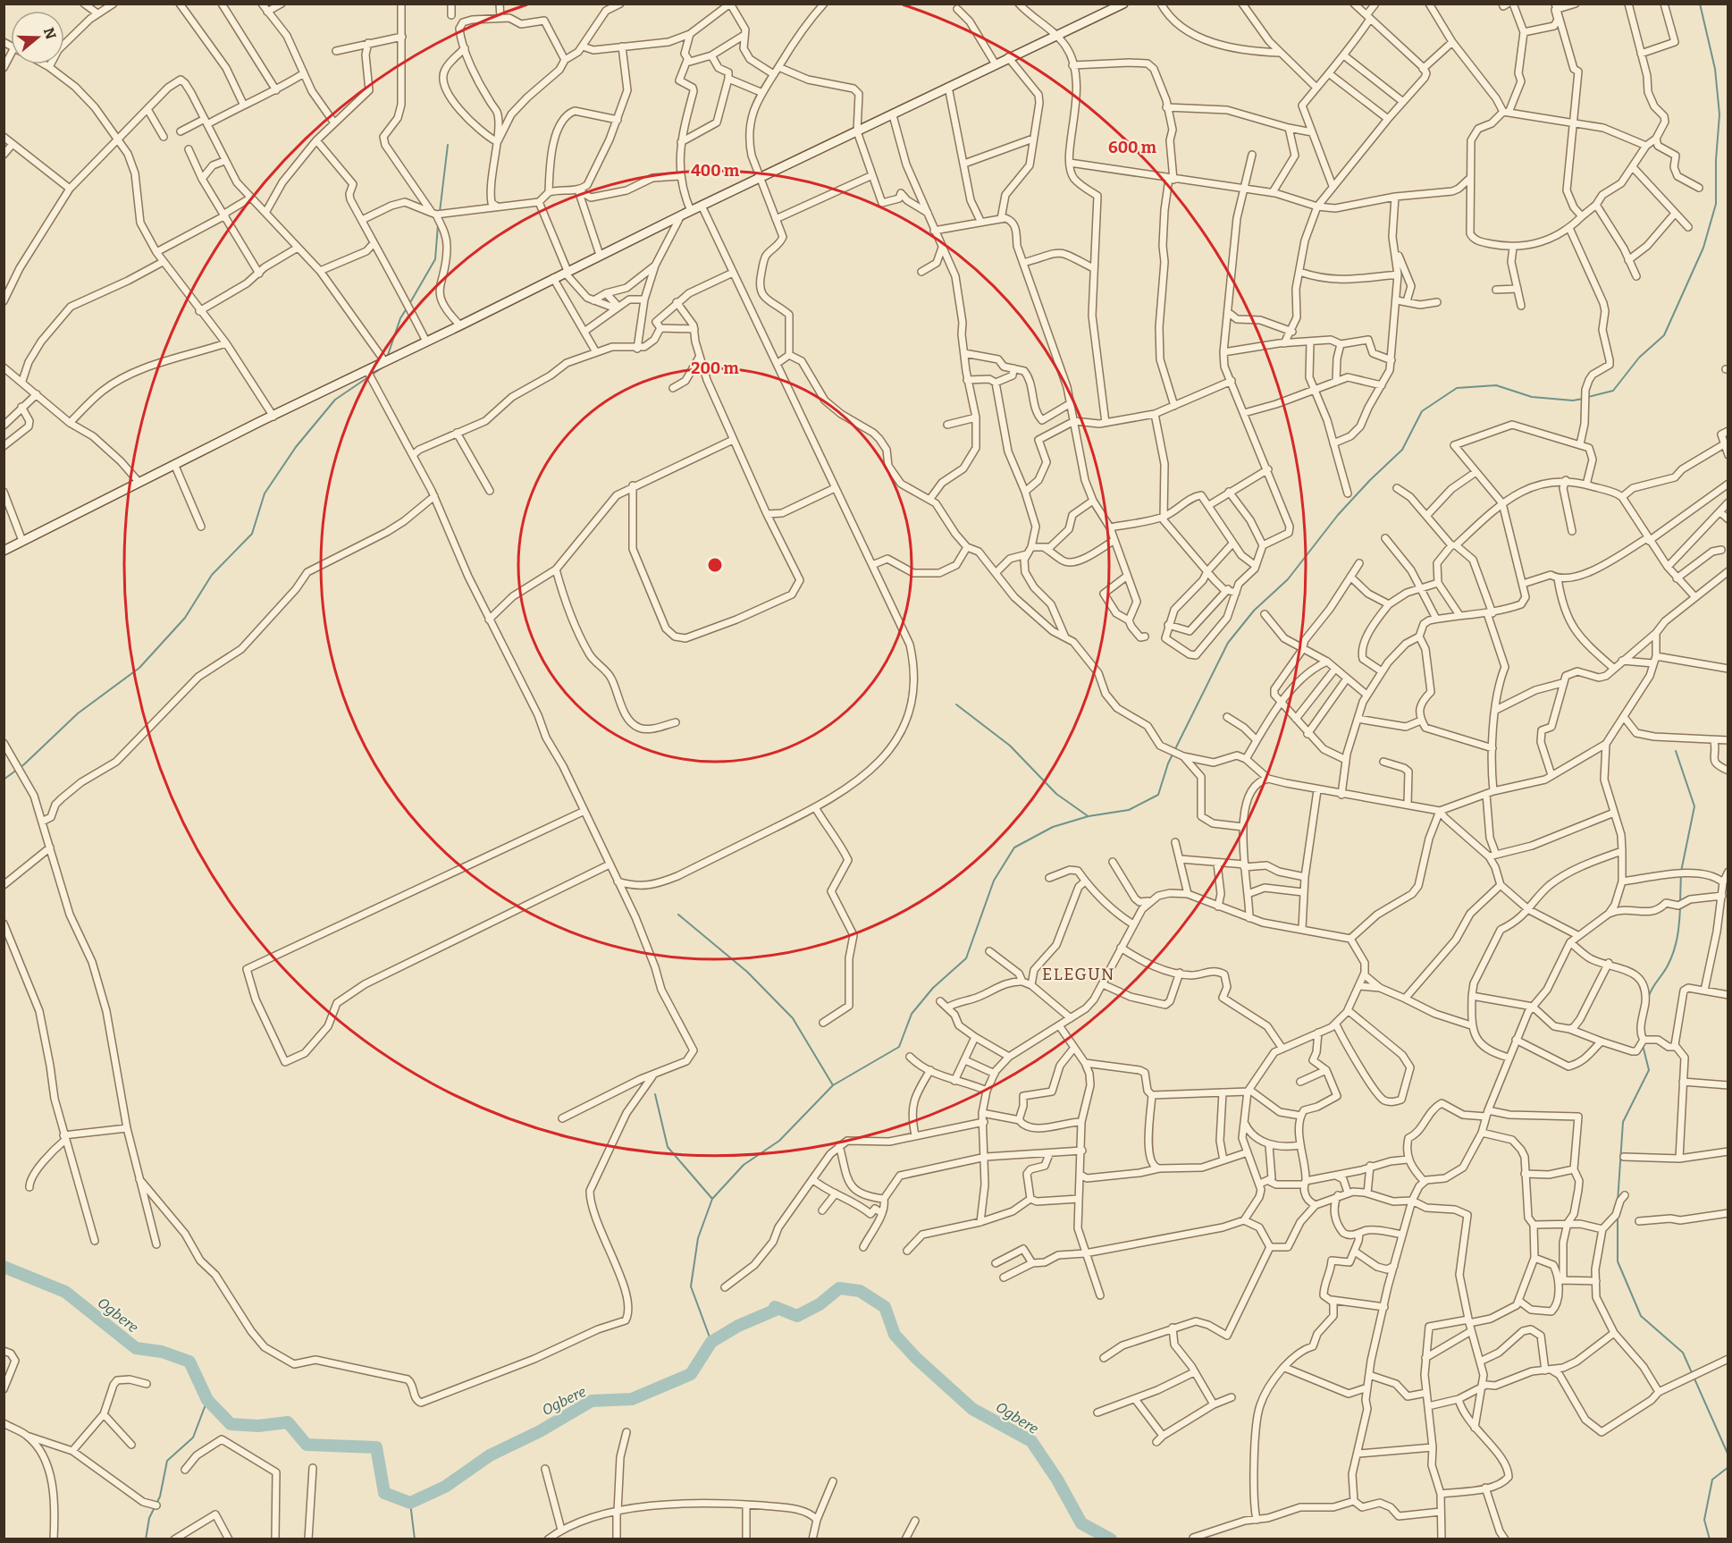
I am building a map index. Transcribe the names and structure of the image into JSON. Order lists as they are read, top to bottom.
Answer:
{
  "districts": ["ELEGUN"],
  "water": ["Ogbere"],
  "north": "right",
  "rings": ["600 m", "400 m", "200 m"]
}
